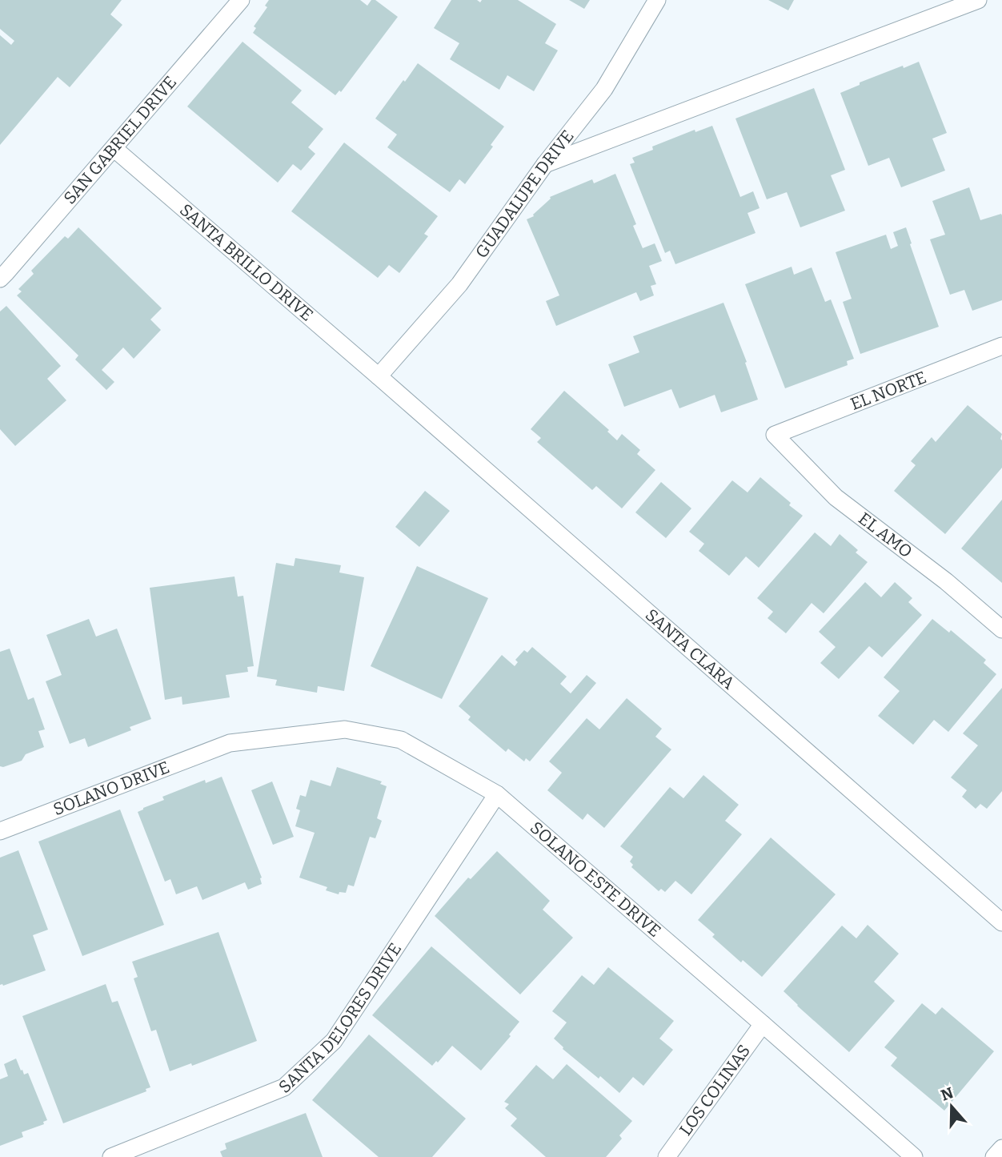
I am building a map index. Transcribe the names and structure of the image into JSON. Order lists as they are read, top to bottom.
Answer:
{
  "streets": {
    "lane": [
      "SAN GABRIEL DRIVE",
      "GUADALUPE DRIVE",
      "SANTA BRILLO DRIVE",
      "EL NORTE",
      "EL AMO",
      "SANTA CLARA",
      "SOLANO DRIVE",
      "SOLANO ESTE DRIVE",
      "SANTA DELORES DRIVE",
      "LOS COLINAS"
    ]
  },
  "crossings": [
    ["SAN GABRIEL DRIVE", "SANTA BRILLO DRIVE"],
    ["GUADALUPE DRIVE", "SANTA BRILLO DRIVE"],
    ["GUADALUPE DRIVE", "SANTA CLARA"],
    ["SANTA BRILLO DRIVE", "SANTA CLARA"],
    ["EL NORTE", "EL AMO"],
    ["SOLANO DRIVE", "SOLANO ESTE DRIVE"],
    ["SOLANO ESTE DRIVE", "SANTA DELORES DRIVE"],
    ["SOLANO ESTE DRIVE", "LOS COLINAS"]
  ],
  "north": "top"
}
